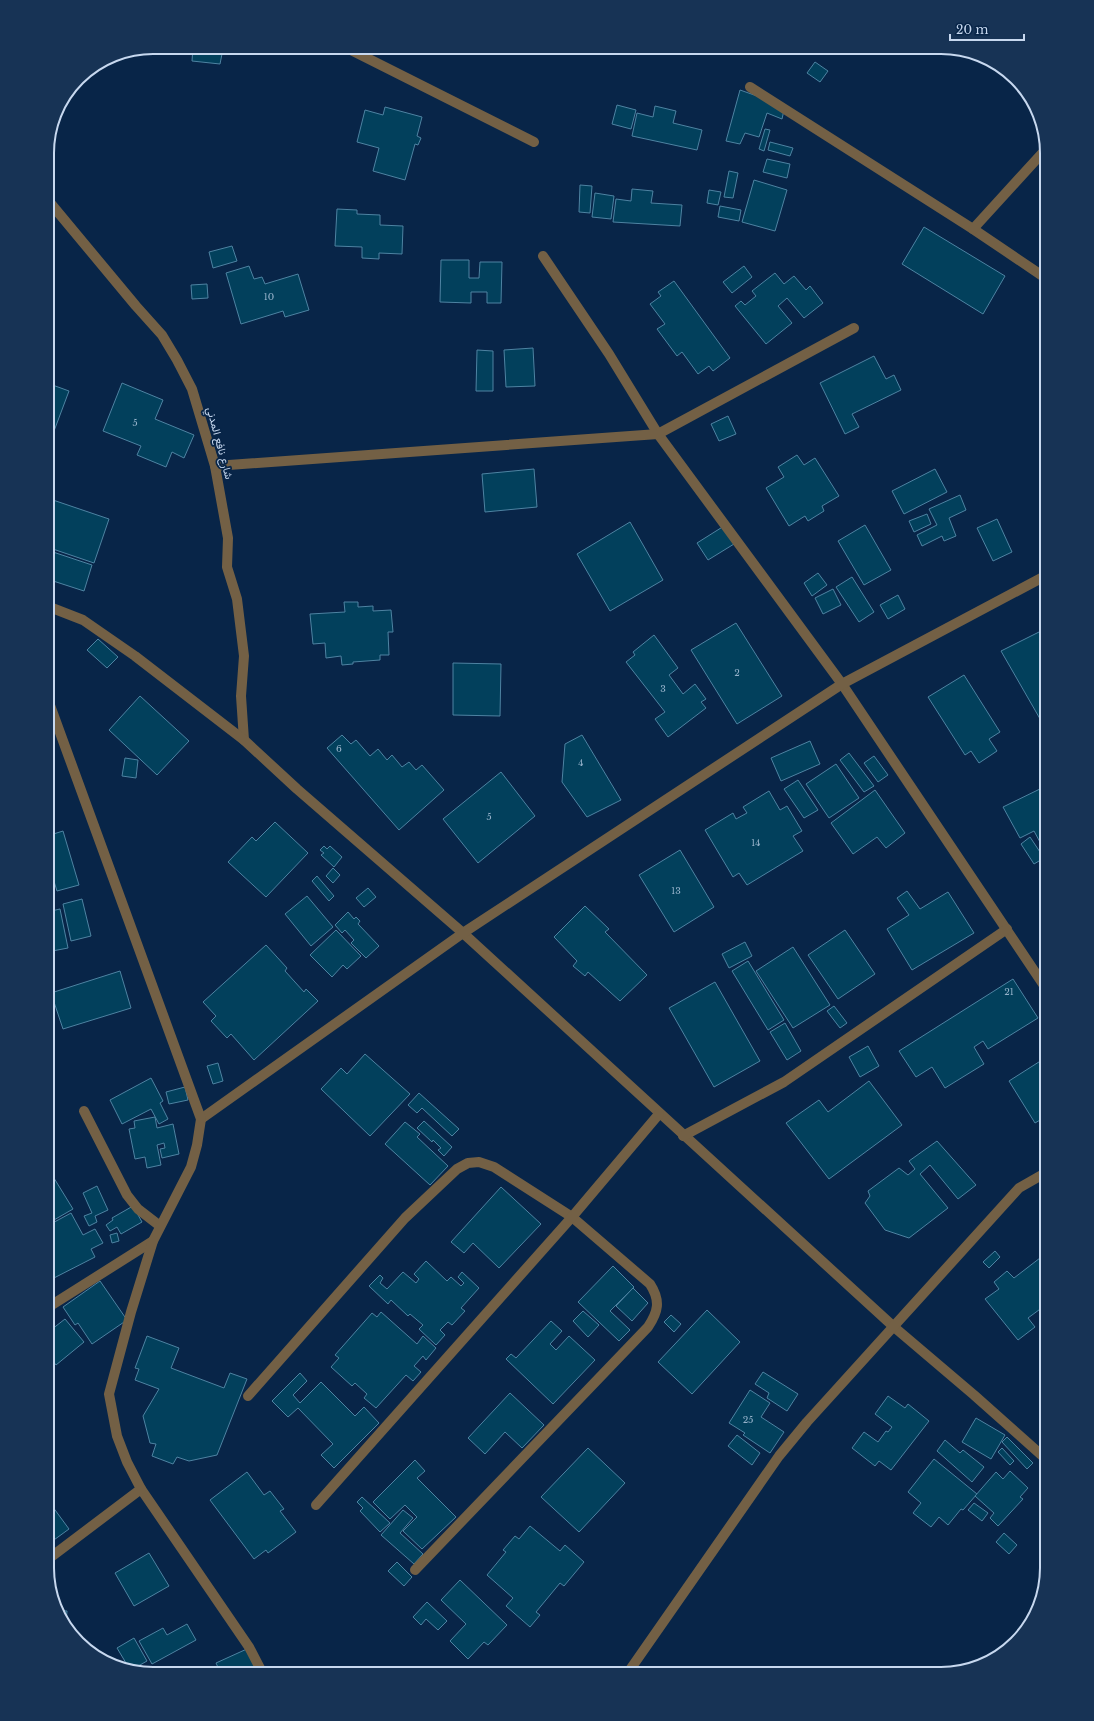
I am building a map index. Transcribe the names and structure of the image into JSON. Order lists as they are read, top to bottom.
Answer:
{
  "streets": {
    "street": ["شارع نافع المدني"]
  },
  "house_numbers": [
    "10",
    "5",
    "2",
    "3",
    "6",
    "4",
    "5",
    "14",
    "13",
    "21",
    "25"
  ],
  "scale_bar": "20 m"
}
